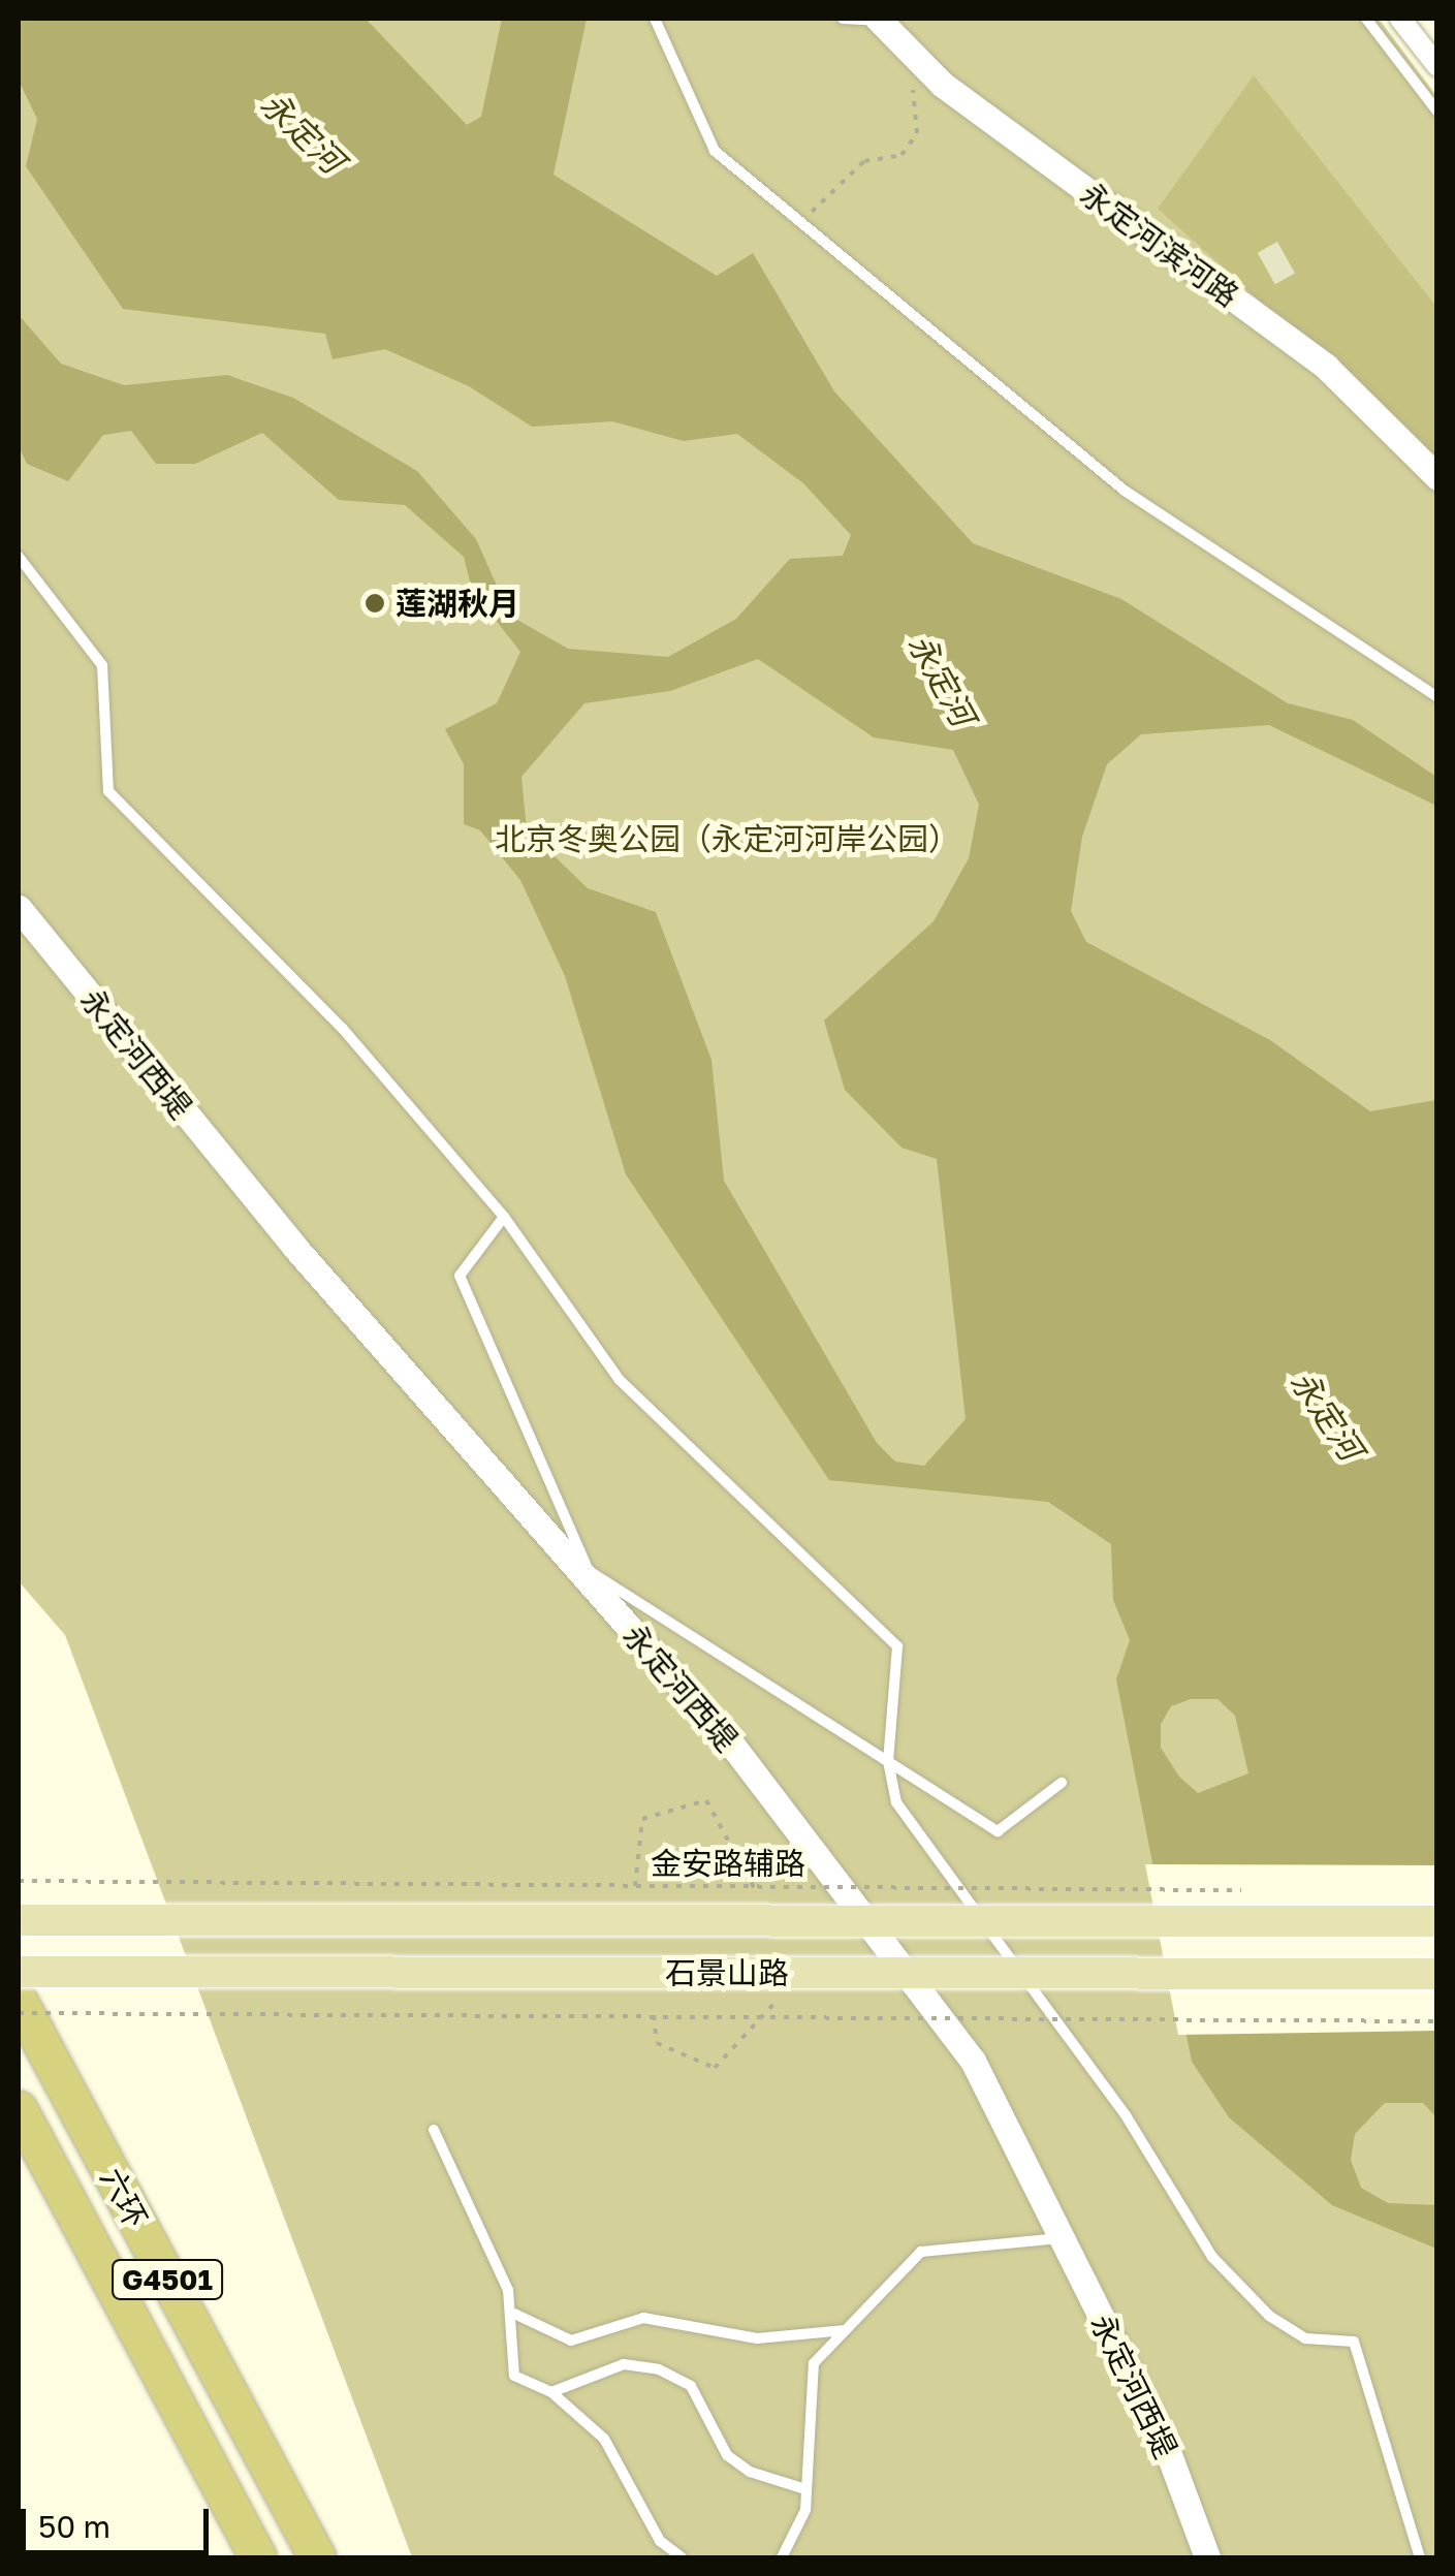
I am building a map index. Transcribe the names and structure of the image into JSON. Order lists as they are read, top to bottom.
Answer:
{
  "streets": {
    "highway": ["六环", "G4501"],
    "main road": ["石景山路"],
    "street": ["永定河滨河路", "永定河西堤"],
    "path": ["金安路辅路"]
  },
  "water": ["永定河"],
  "parks": ["北京冬奥公园（永定河河岸公园）"],
  "places": ["莲湖秋月"],
  "scale_bar": "50 m"
}
